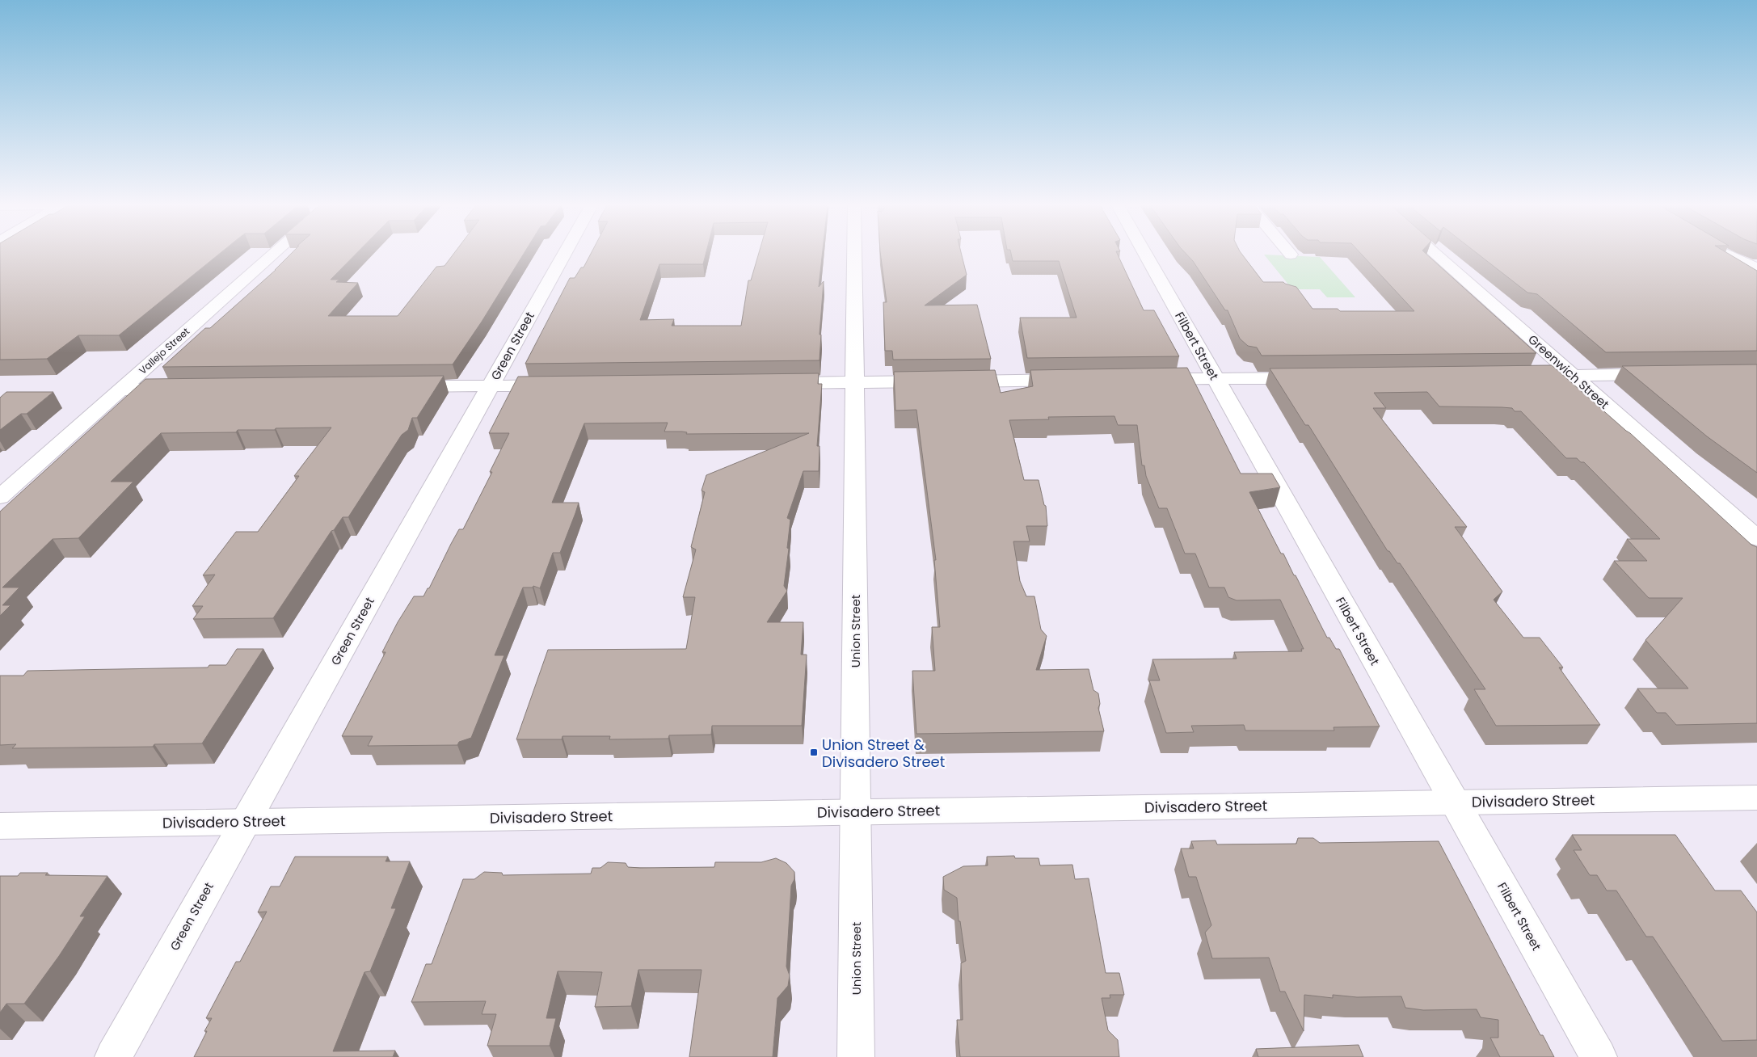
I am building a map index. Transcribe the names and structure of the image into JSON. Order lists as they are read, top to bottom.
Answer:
{
  "streets": {
    "street": [
      "Green Street",
      "Filbert Street",
      "Vallejo Street",
      "Greenwich Street",
      "Union Street",
      "Divisadero Street"
    ]
  },
  "crossings": [
    ["Green Street", "Divisadero Street"],
    ["Filbert Street", "Divisadero Street"],
    ["Union Street", "Divisadero Street"]
  ],
  "places": {
    "transit": ["Union Street & Divisadero Street"]
  }
}
